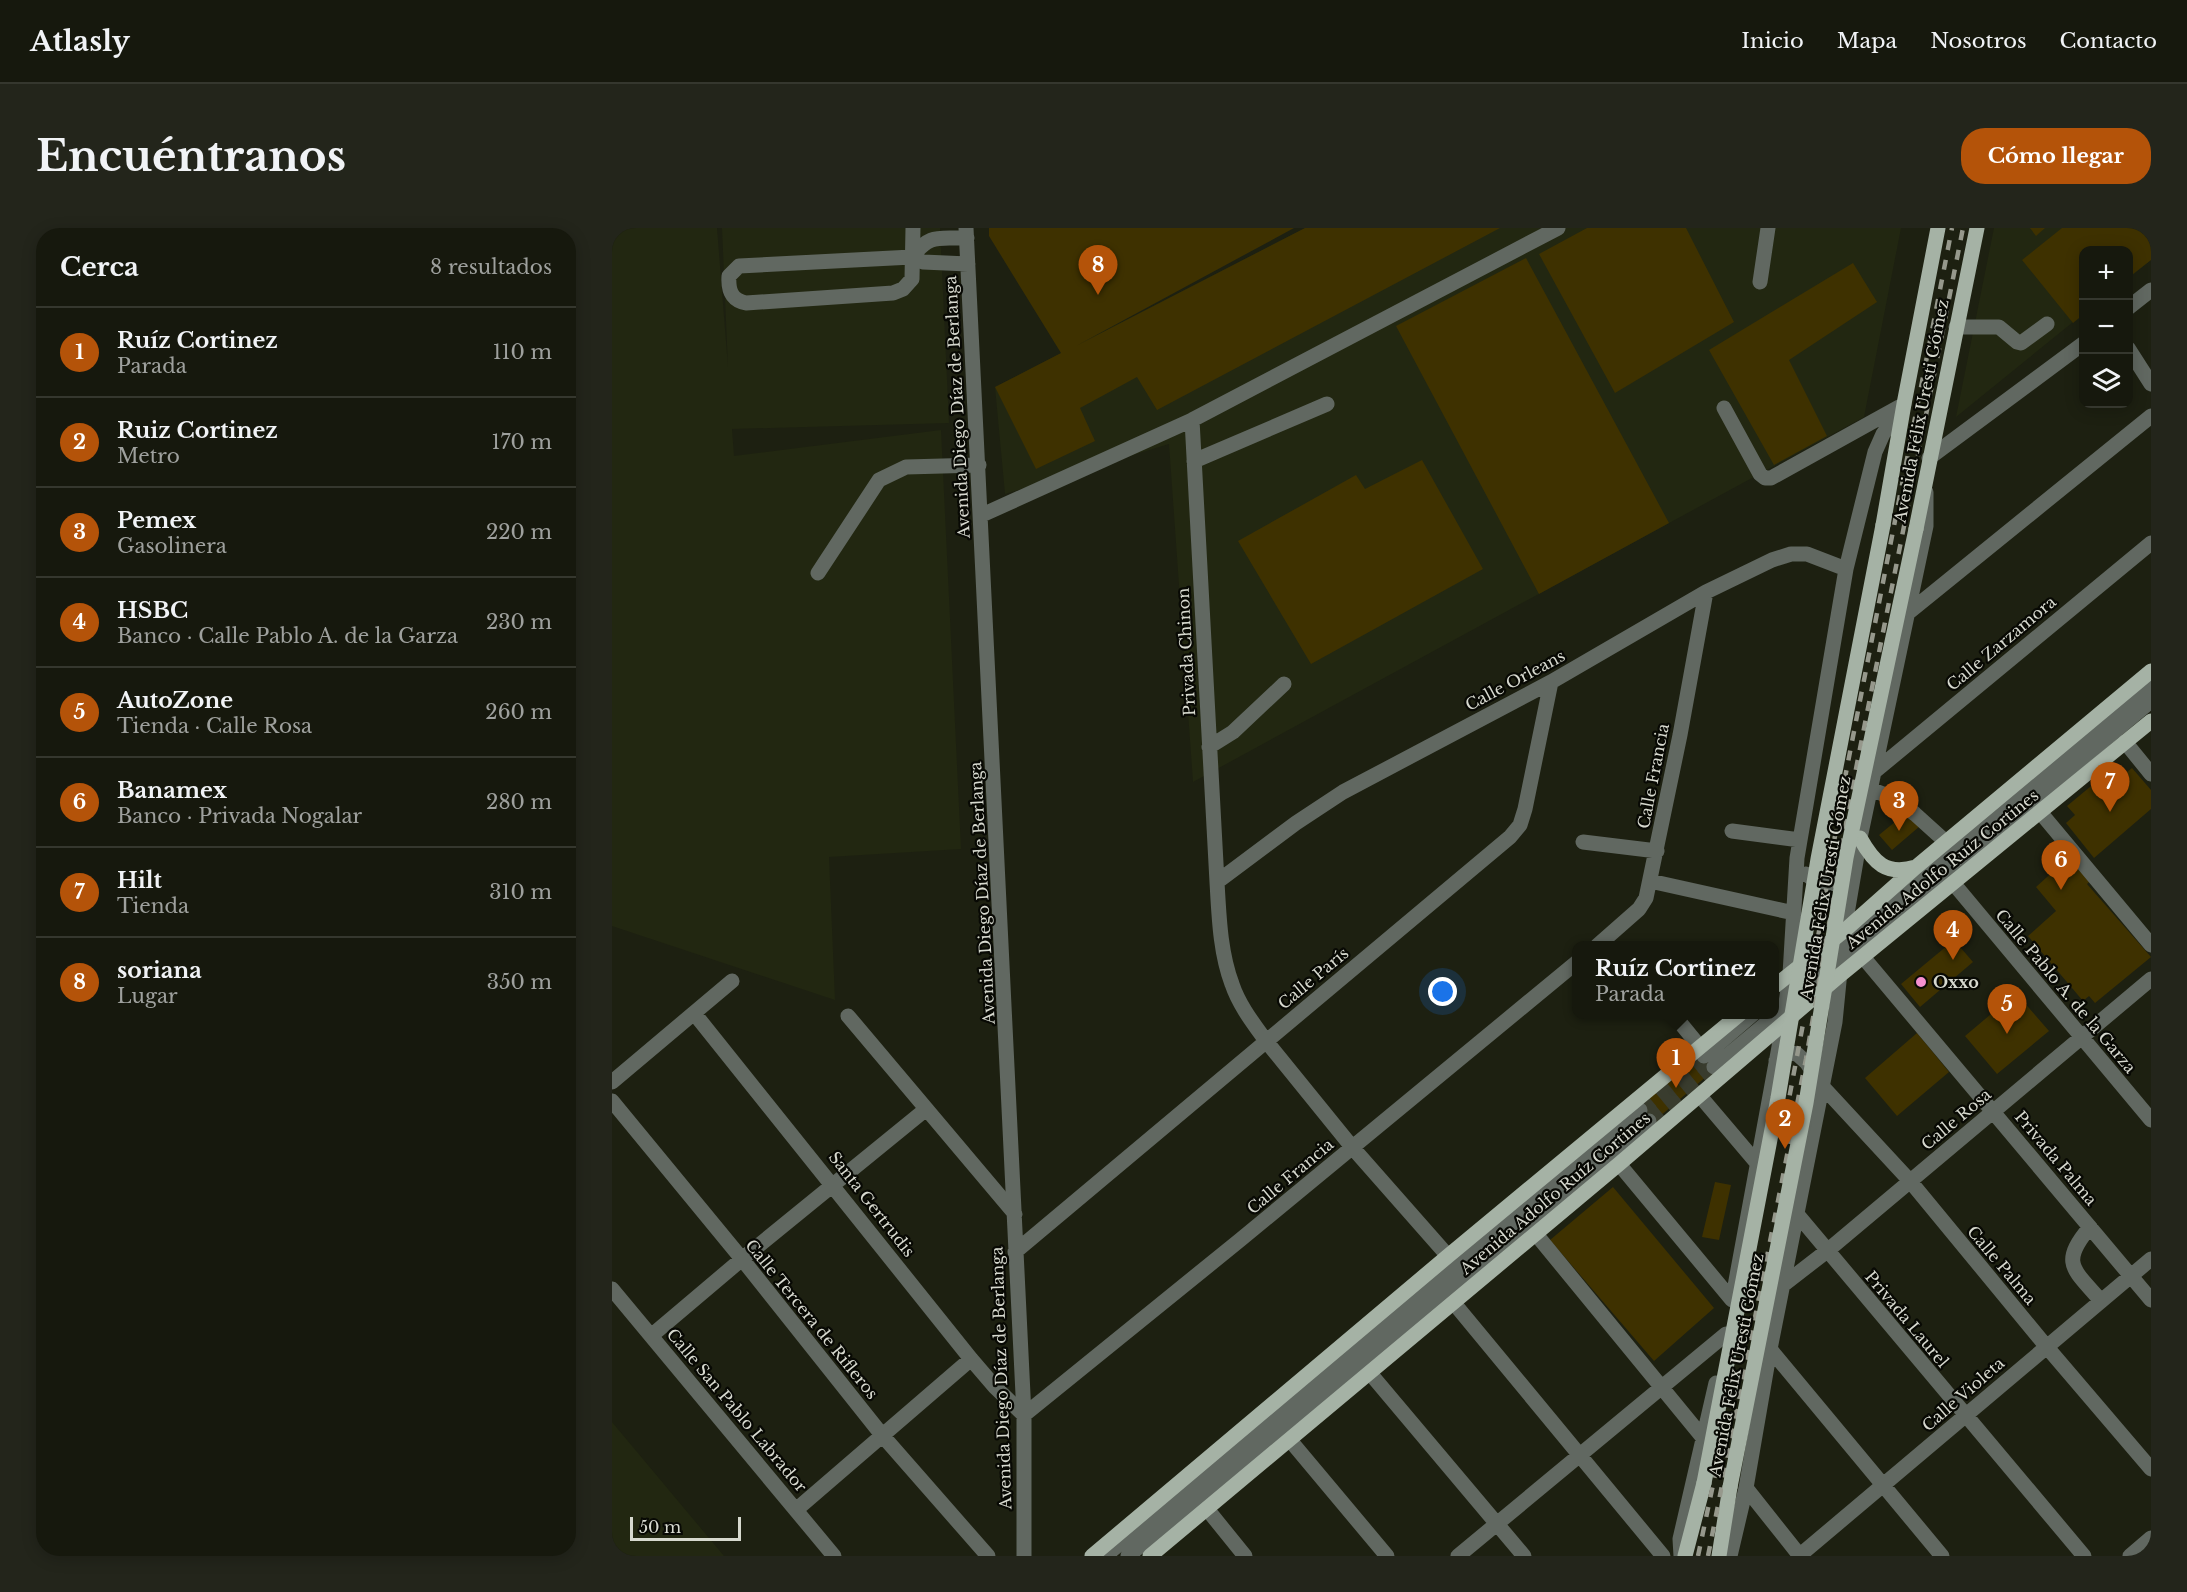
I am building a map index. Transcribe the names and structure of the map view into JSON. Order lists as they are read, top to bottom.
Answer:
{
  "streets": {
    "main road": ["Avenida Félix Uresti Gómez", "Avenida Adolfo Ruíz Cortines"],
    "street": [
      "Avenida Diego Díaz de Berlanga",
      "Calle Zarzamora",
      "Privada Chinon",
      "Calle Orleans",
      "Calle Francia",
      "Calle París",
      "Calle Pablo A. de la Garza",
      "Calle Rosa",
      "Privada Palma",
      "Santa Gertrudis",
      "Calle Palma",
      "Calle Tercera de Rifleros",
      "Privada Laurel",
      "Calle Violeta",
      "Calle San Pablo Labrador"
    ]
  },
  "crossings": [
    ["Avenida Diego Díaz de Berlanga", "Calle Francia"],
    ["Avenida Diego Díaz de Berlanga", "Calle París"],
    ["Avenida Diego Díaz de Berlanga", "Santa Gertrudis"],
    ["Privada Chinon", "Calle Orleans"],
    ["Privada Chinon", "Calle Francia"],
    ["Privada Chinon", "Avenida Adolfo Ruíz Cortines"],
    ["Privada Chinon", "Calle París"],
    ["Calle Orleans", "Calle Francia"],
    ["Calle Orleans", "Calle París"],
    ["Calle Francia", "Santa Gertrudis"],
    ["Avenida Adolfo Ruíz Cortines", "Calle Pablo A. de la Garza"],
    ["Avenida Adolfo Ruíz Cortines", "Privada Palma"],
    ["Calle Pablo A. de la Garza", "Calle Rosa"],
    ["Calle Rosa", "Privada Palma"],
    ["Calle Rosa", "Calle Palma"],
    ["Calle Rosa", "Privada Laurel"],
    ["Privada Palma", "Calle Violeta"],
    ["Calle Palma", "Calle Violeta"],
    ["Privada Laurel", "Calle Violeta"]
  ],
  "places": ["Oxxo"],
  "scale_bar": "50 m",
  "page": {
    "header": "Atlasly",
    "nav": [
      "Inicio",
      "Mapa",
      "Nosotros",
      "Contacto"
    ],
    "buttons": "Cómo llegar",
    "title": "Encuéntranos",
    "heading": ["Cerca", "8 resultados"],
    "pins": [
      "8",
      "7",
      "3",
      "6",
      "4",
      "5",
      "1",
      "2"
    ],
    "map_buttons": ["+", "−"],
    "list": [
      {
        "mark": "1",
        "name": "Ruíz Cortinez",
        "note": "Parada",
        "value": "110 m"
      },
      {
        "mark": "2",
        "name": "Ruiz Cortinez",
        "note": "Metro",
        "value": "170 m"
      },
      {
        "mark": "3",
        "name": "Pemex",
        "note": "Gasolinera",
        "value": "220 m"
      },
      {
        "mark": "4",
        "name": "HSBC",
        "note": "Banco · Calle Pablo A. de la Garza",
        "value": "230 m"
      },
      {
        "mark": "5",
        "name": "AutoZone",
        "note": "Tienda · Calle Rosa",
        "value": "260 m"
      },
      {
        "mark": "6",
        "name": "Banamex",
        "note": "Banco · Privada Nogalar",
        "value": "280 m"
      },
      {
        "mark": "7",
        "name": "Hilt",
        "note": "Tienda",
        "value": "310 m"
      },
      {
        "mark": "8",
        "name": "soriana",
        "note": "Lugar",
        "value": "350 m"
      }
    ],
    "popup": ["Ruíz Cortinez", "Parada"],
    "scale": "50 m"
  }
}
